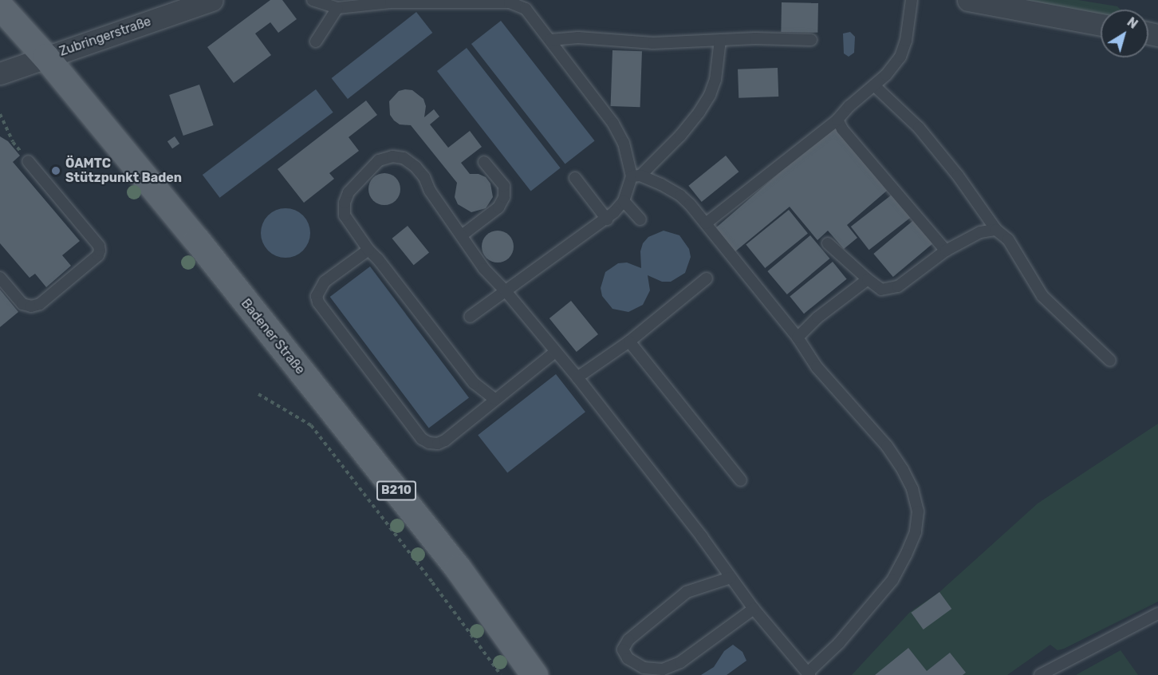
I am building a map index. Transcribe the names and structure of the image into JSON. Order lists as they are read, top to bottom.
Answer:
{
  "streets": {
    "main road": ["Badener Straße", "B210"],
    "street": ["Zubringerstraße"]
  },
  "crossings": [
    ["Zubringerstraße", "Badener Straße"]
  ],
  "places": ["ÖAMTC Stützpunkt Baden"],
  "north": "top right"
}
